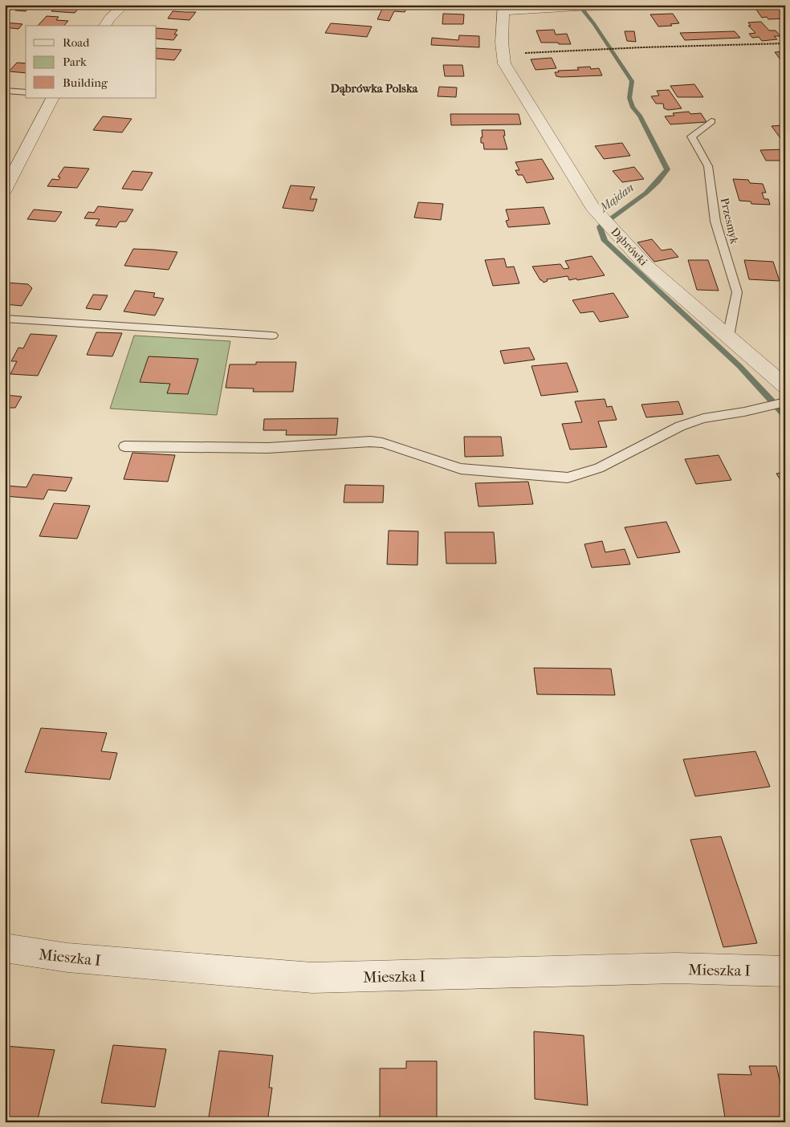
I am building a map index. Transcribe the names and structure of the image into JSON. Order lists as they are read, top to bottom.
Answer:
{
  "streets": {
    "street": ["Dąbrówki", "Mieszka I"],
    "lane": ["Przesmyk"]
  },
  "crossings": [
    ["Przesmyk", "Dąbrówki"]
  ],
  "districts": ["Dąbrówka Polska"],
  "water": ["Majdan"],
  "legend": ["Road", "Park", "Building"]
}
